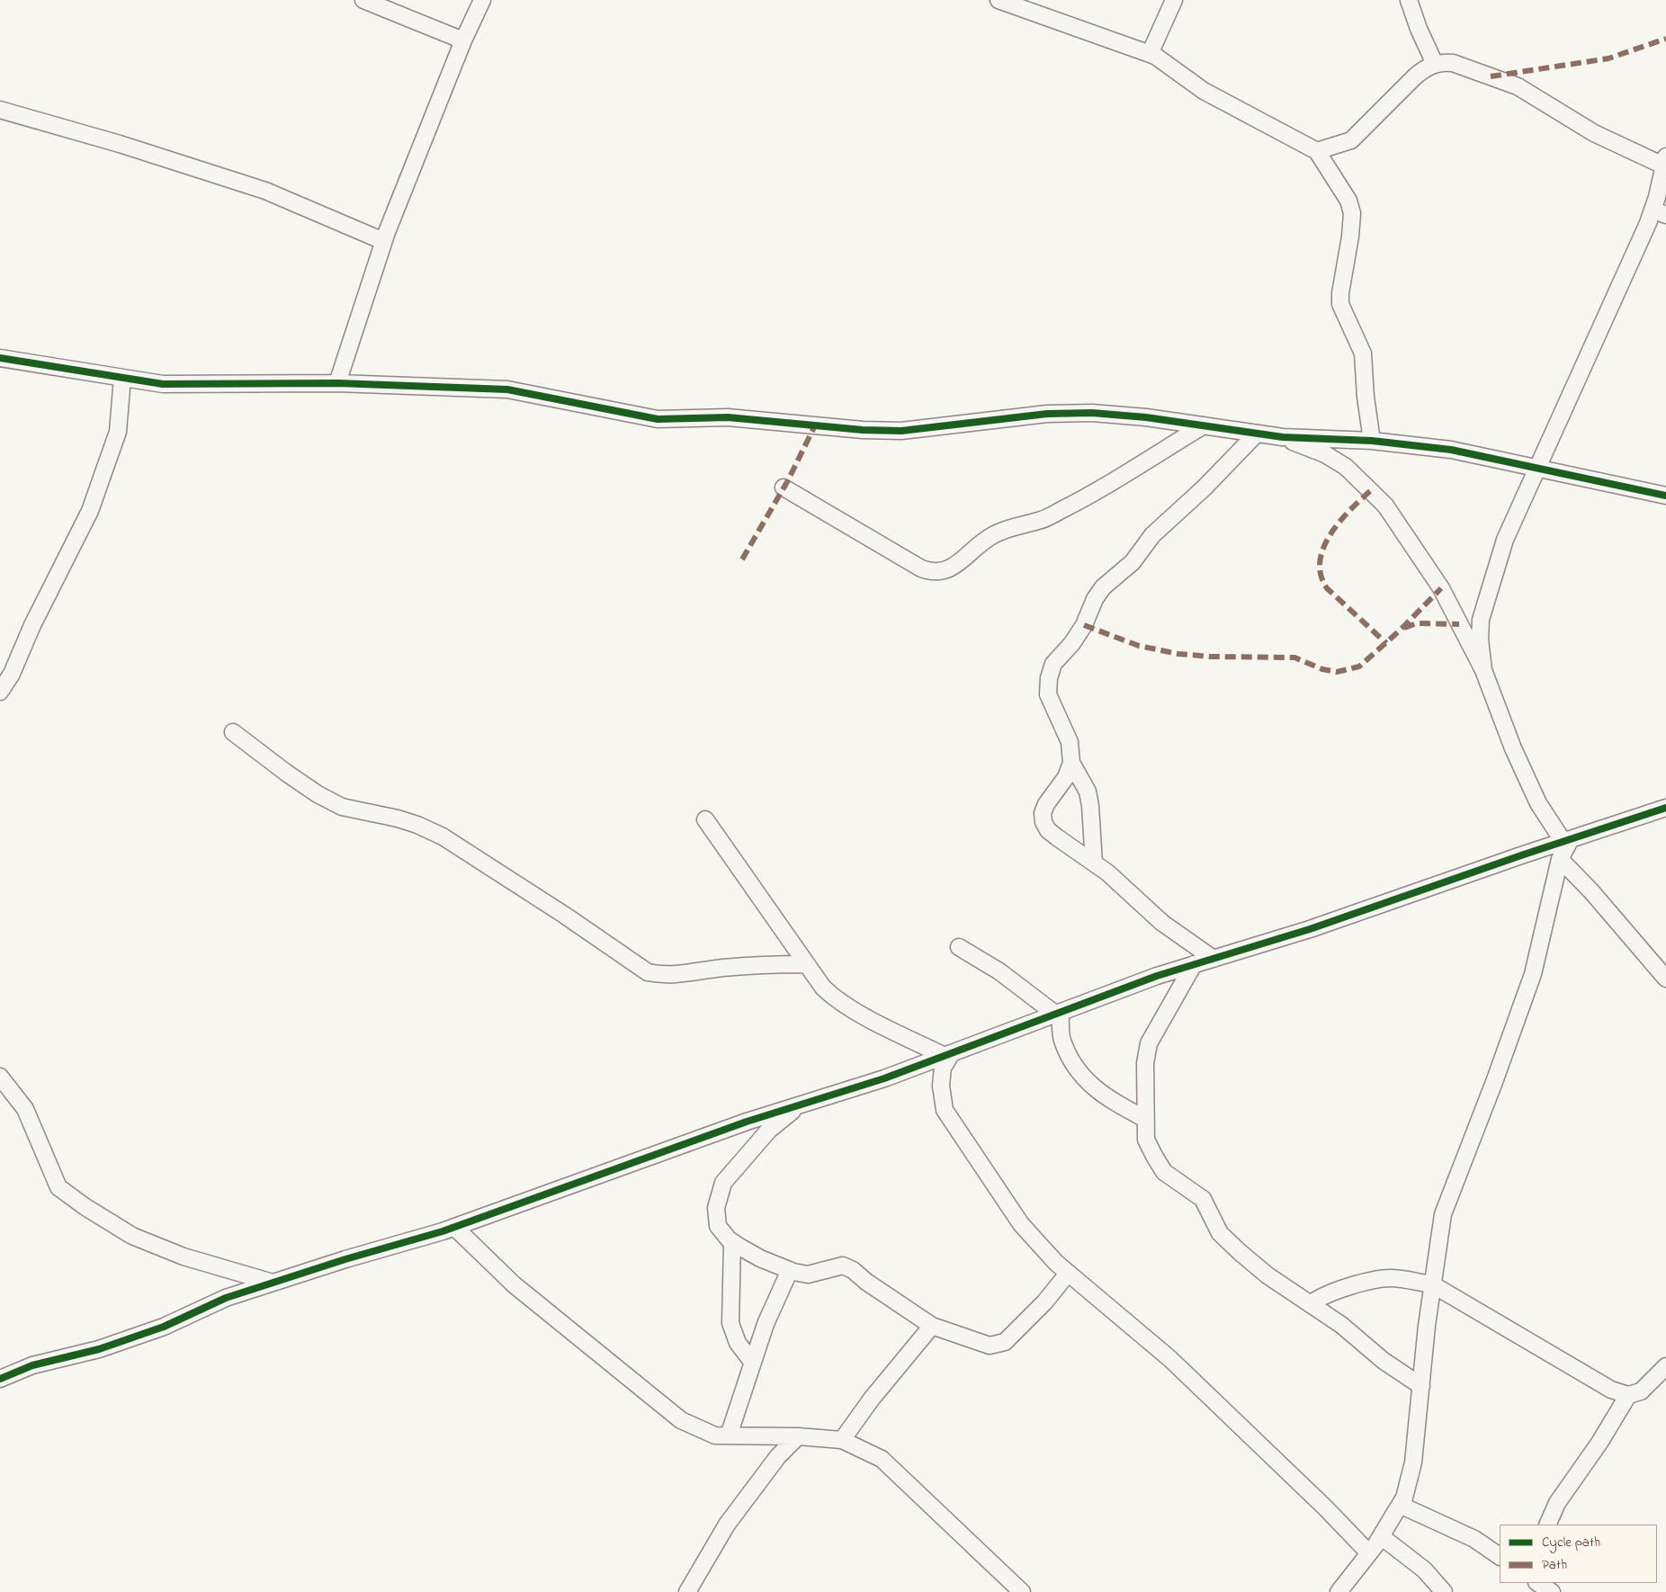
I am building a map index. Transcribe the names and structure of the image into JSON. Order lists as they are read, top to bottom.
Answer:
{
  "legend": ["Cycle path", "Path"]
}
